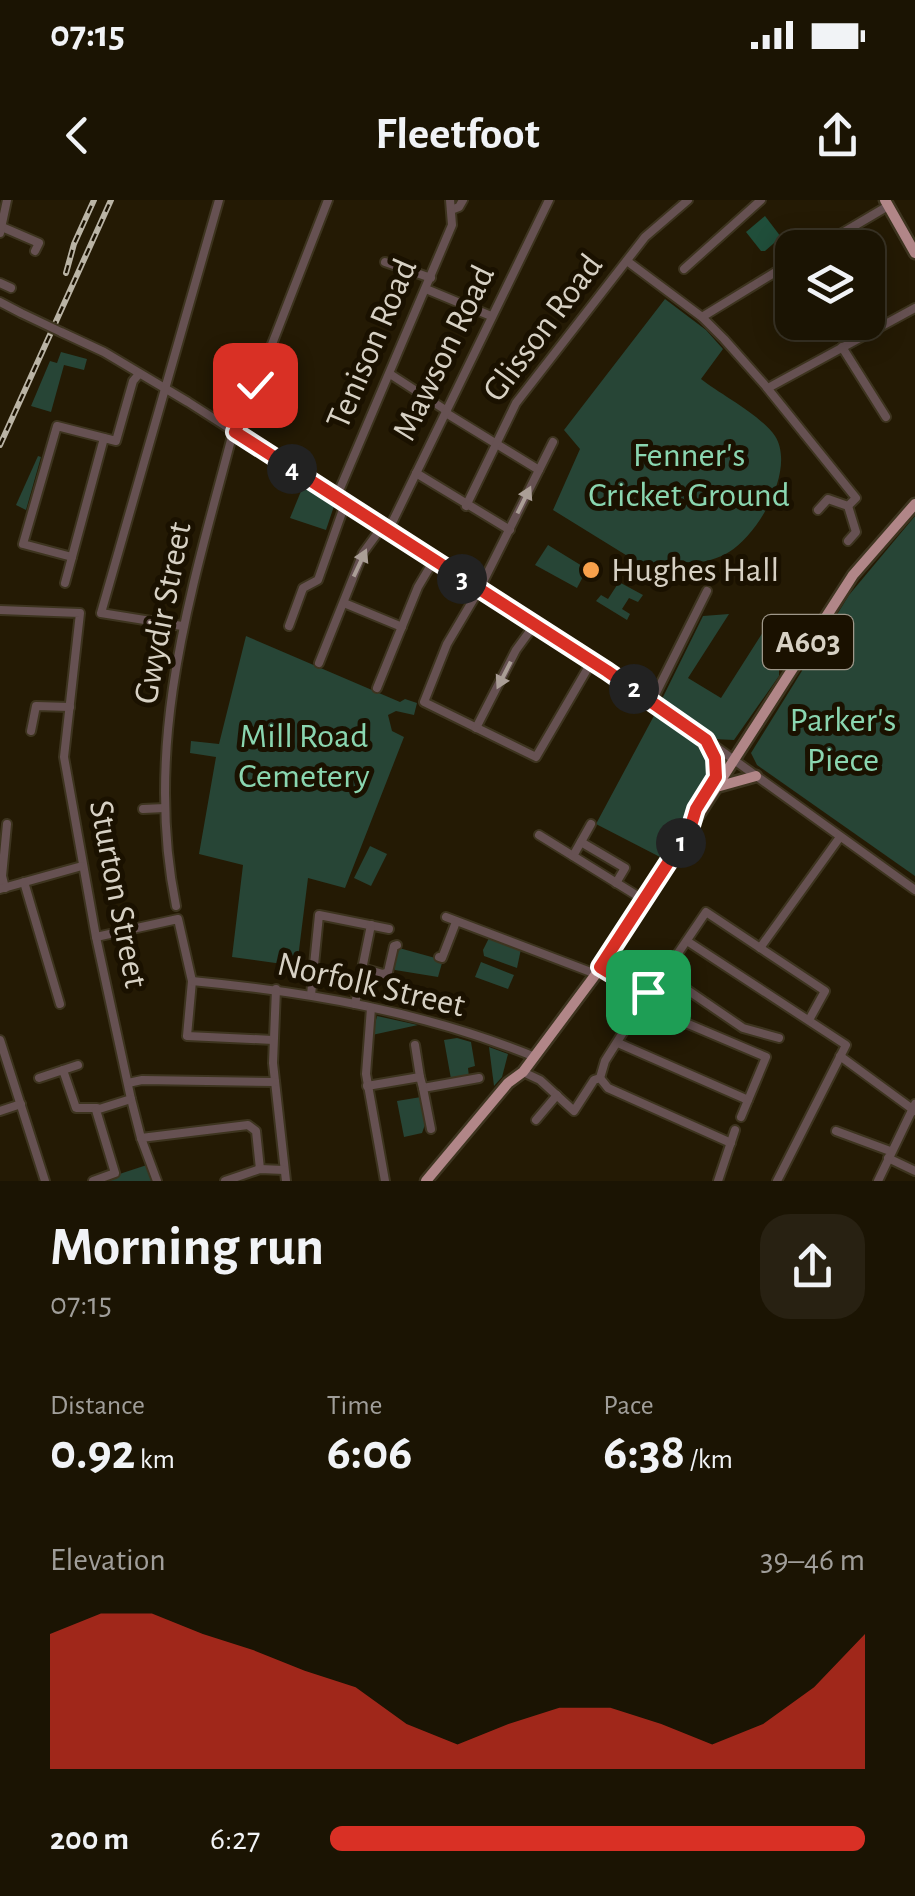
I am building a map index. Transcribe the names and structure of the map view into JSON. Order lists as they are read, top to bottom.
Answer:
{
  "streets": {
    "main road": ["A603"],
    "street": [
      "Glisson Road",
      "Tenison Road",
      "Mawson Road",
      "Gwydir Street",
      "Sturton Street",
      "Norfolk Street"
    ]
  },
  "parks": ["Fenner's Cricket Ground", "Parker's Piece", "Mill Road Cemetery"],
  "places": ["Hughes Hall"],
  "page": {
    "status": "07:15",
    "header": "Fleetfoot",
    "pins": [
      "4",
      "3",
      "2",
      "1"
    ],
    "heading": ["Morning run", "07:15"],
    "stats": [
      ["Distance", "0.92 km"],
      ["Time", "6:06"],
      ["Pace", "6:38 /km"]
    ],
    "chart": ["Elevation", "39–46 m"],
    "list": [
      {
        "name": "200 m",
        "note": "6:27"
      }
    ]
  }
}
